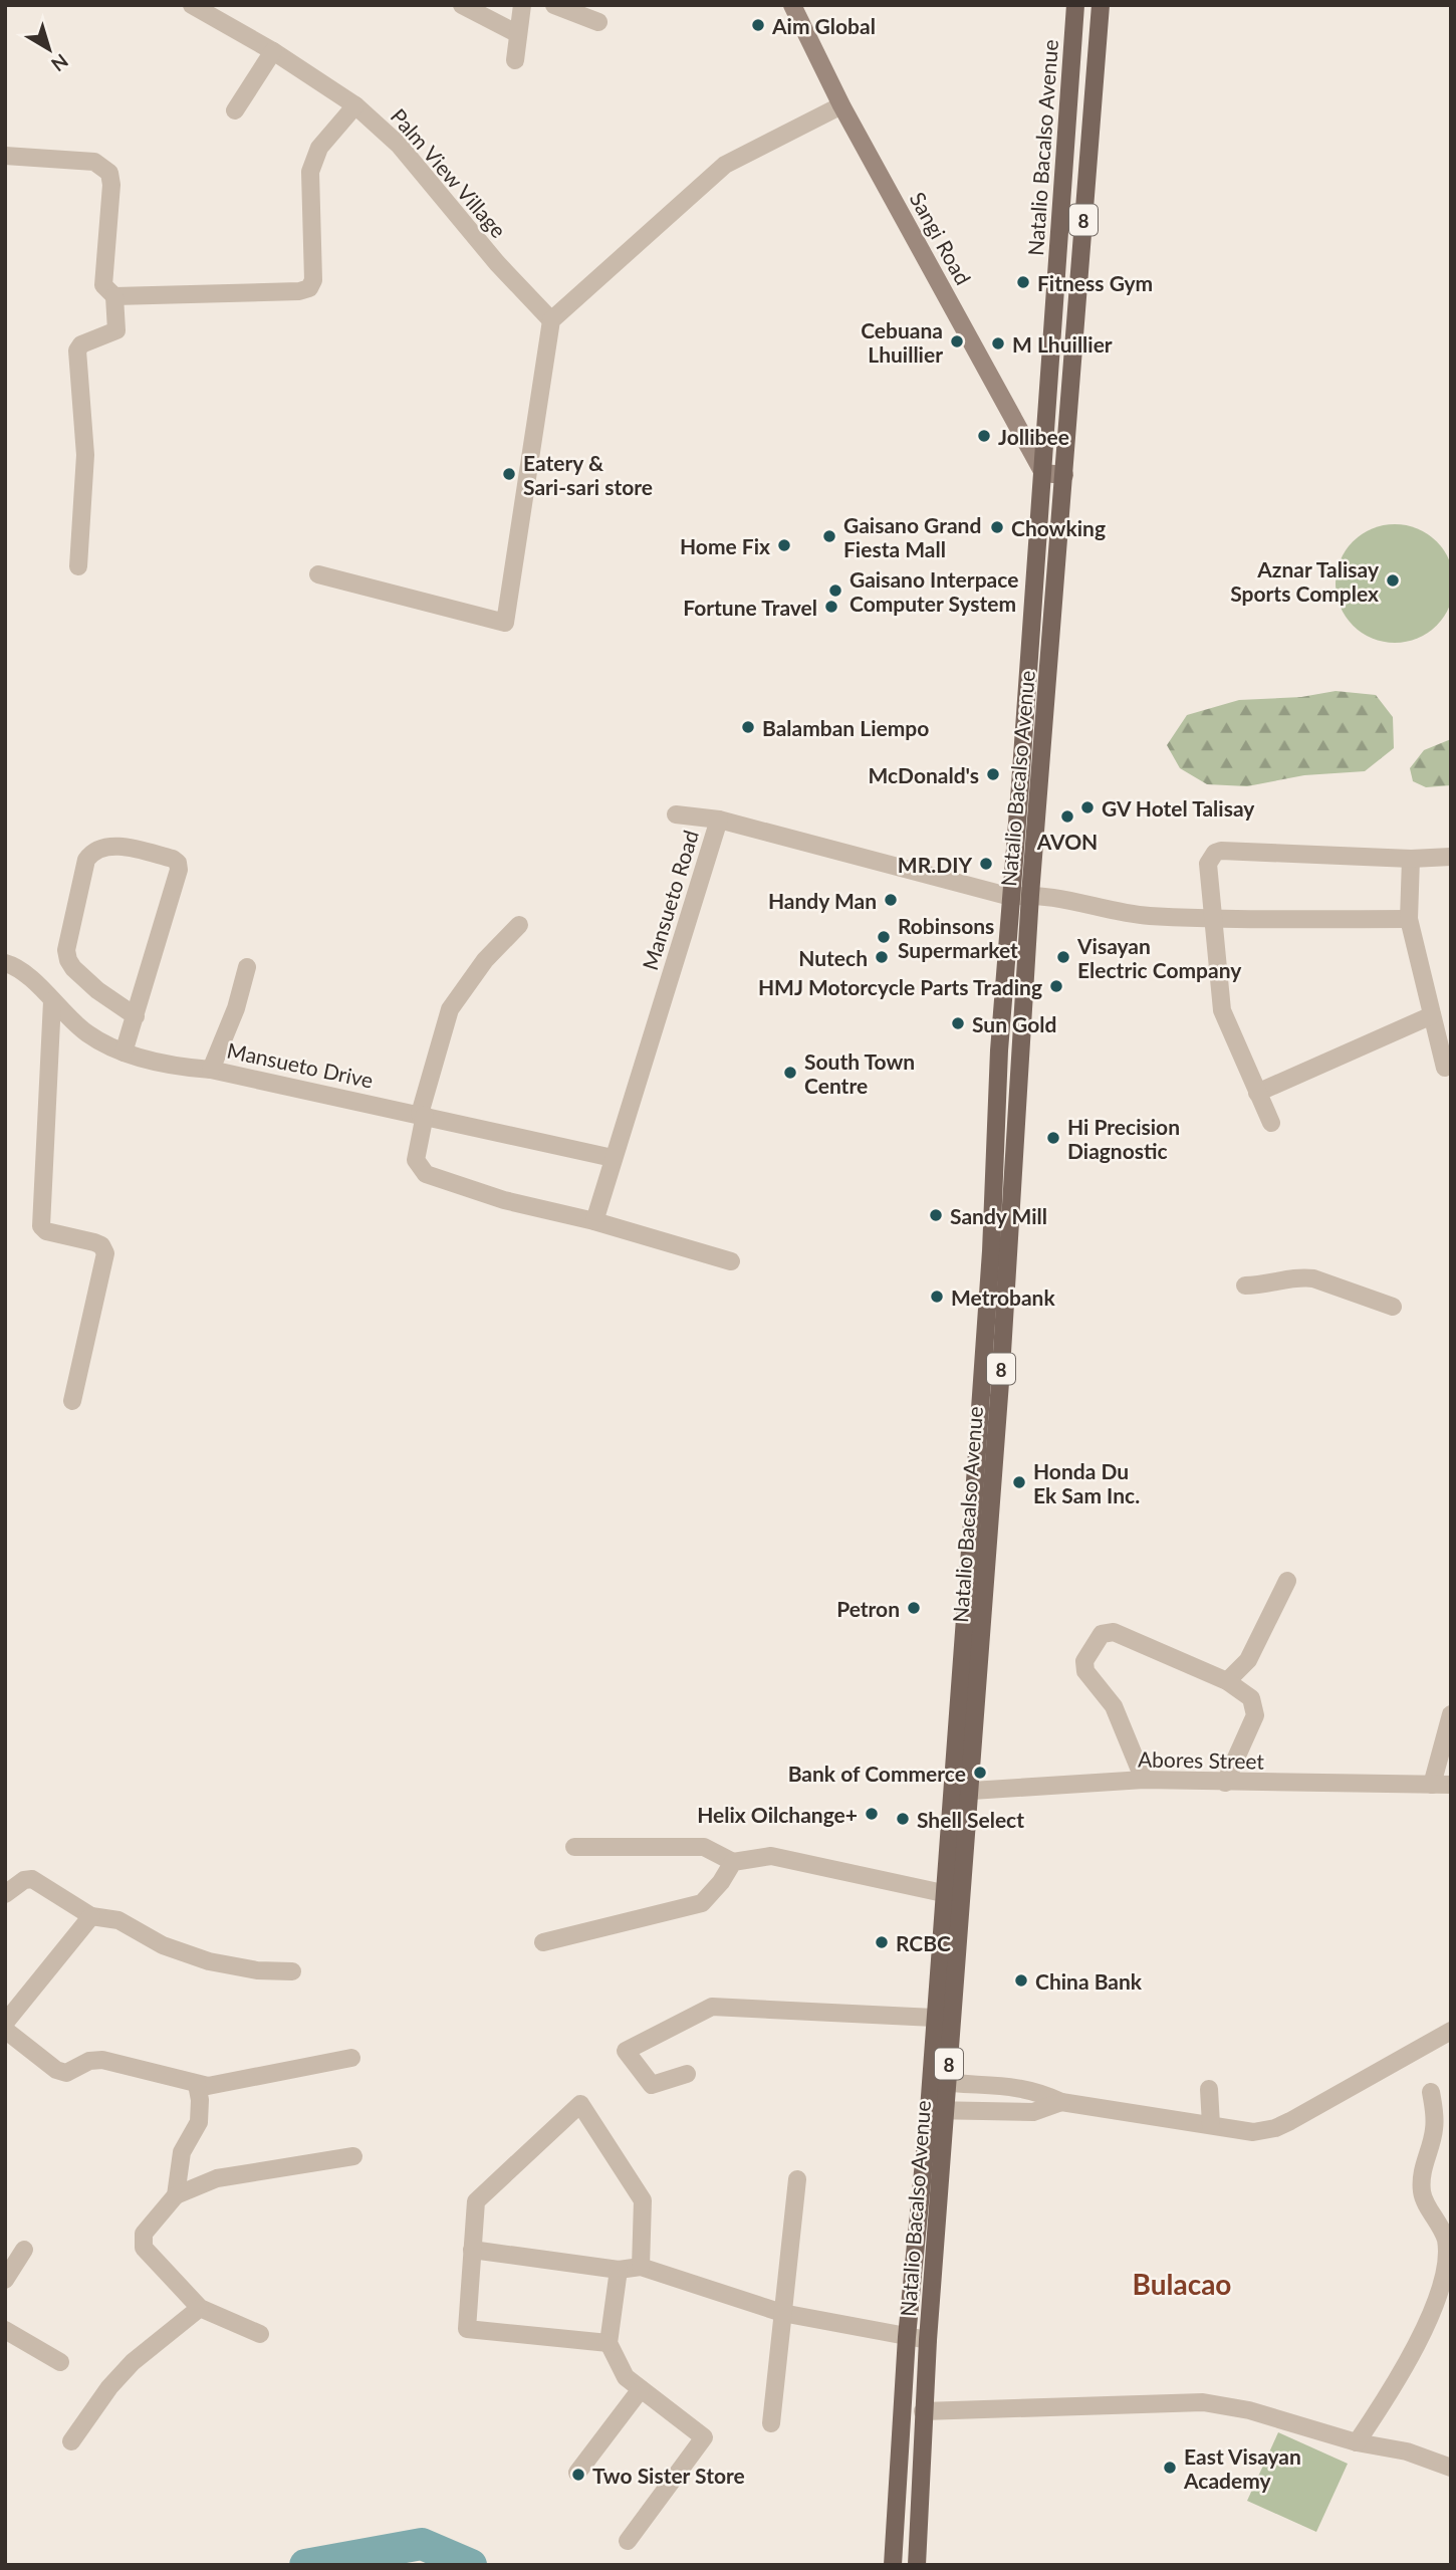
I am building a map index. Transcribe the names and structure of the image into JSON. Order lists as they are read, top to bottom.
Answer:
{
  "streets": {
    "main road": ["Natalio Bacalso Avenue", "8"],
    "street": [
      "Palm View Village",
      "Sangi Road",
      "Mansueto Road",
      "Mansueto Drive",
      "Abores Street"
    ]
  },
  "crossings": [
    ["Natalio Bacalso Avenue", "Sangi Road"],
    ["Natalio Bacalso Avenue", "Mansueto Road"],
    ["Natalio Bacalso Avenue", "Abores Street"],
    ["Mansueto Road", "Mansueto Drive"]
  ],
  "districts": ["Bulacao"],
  "places": [
    "Aim Global",
    "Fitness Gym",
    "Cebuana Lhuillier",
    "M Lhuillier",
    "Jollibee",
    "Eatery & Sari-sari store",
    "Chowking",
    "Gaisano Grand Fiesta Mall",
    "Home Fix",
    "Aznar Talisay Sports Complex",
    "Gaisano Interpace Computer System",
    "Fortune Travel",
    "Balamban Liempo",
    "McDonald's",
    "GV Hotel Talisay",
    "AVON",
    "MR.DIY",
    "Handy Man",
    "Robinsons Supermarket",
    "Nutech",
    "Visayan Electric Company",
    "HMJ Motorcycle Parts Trading",
    "Sun Gold",
    "South Town Centre",
    "Hi Precision Diagnostic",
    "Sandy Mill",
    "Metrobank",
    "Honda Du Ek Sam Inc.",
    "Petron",
    "Bank of Commerce",
    "Helix Oilchange+",
    "Shell Select",
    "RCBC",
    "China Bank",
    "East Visayan Academy",
    "Two Sister Store"
  ],
  "north": "bottom right"
}
